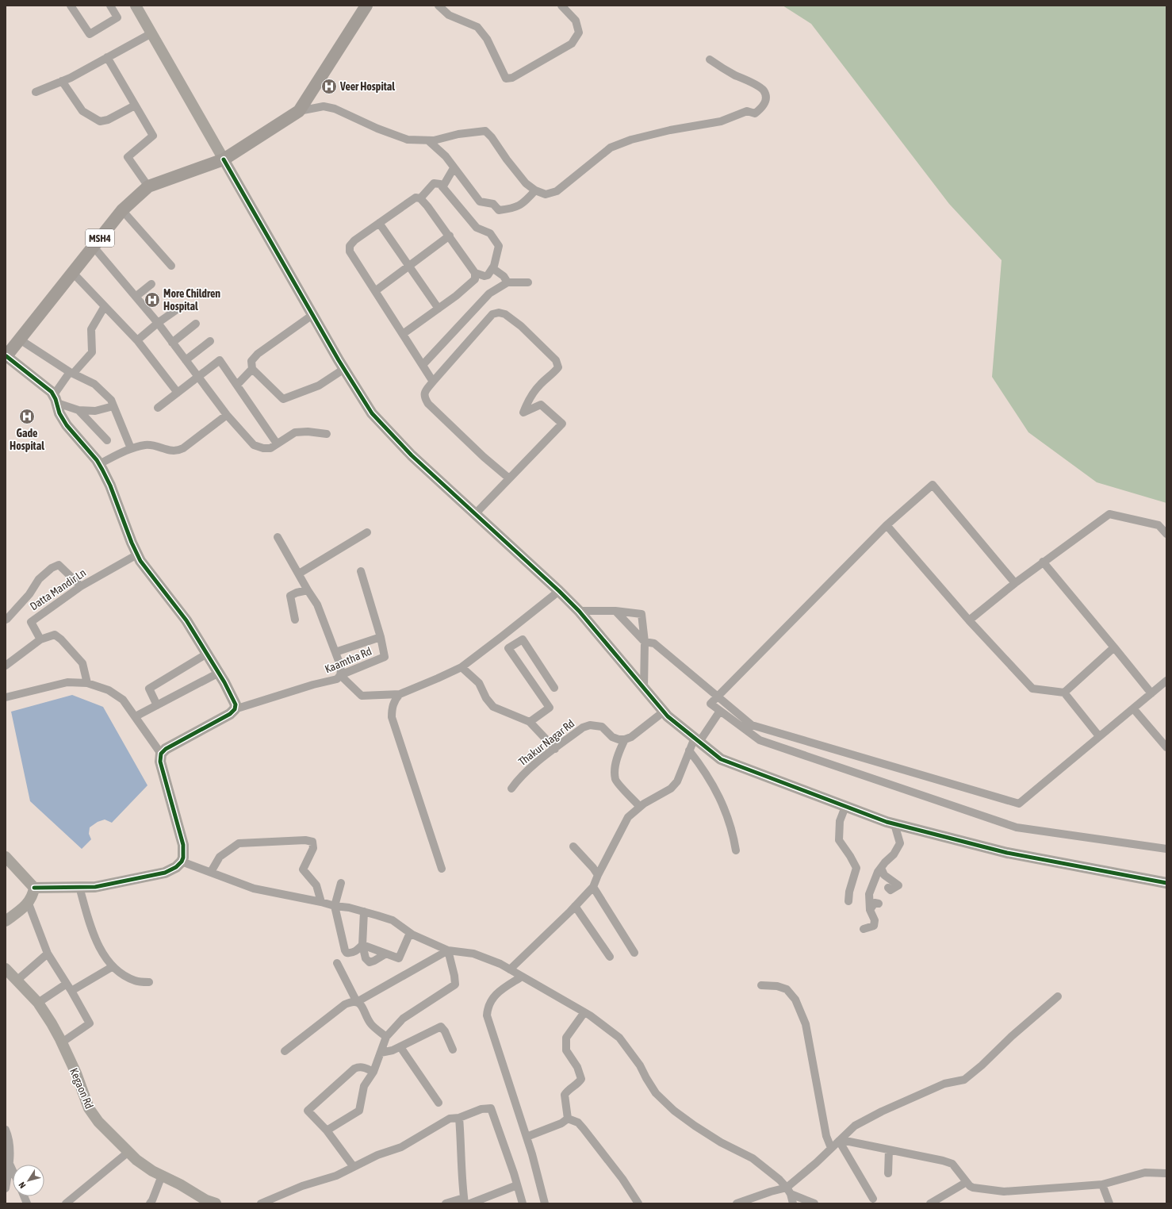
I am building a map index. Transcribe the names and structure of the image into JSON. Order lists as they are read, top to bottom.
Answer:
{
  "streets": {
    "main road": ["MSH4"],
    "street": [
      "Datta Mandir Ln",
      "Kaamtha Rd",
      "Thakur Nagar Rd",
      "Kegaon Rd"
    ]
  },
  "places": {
    "hospital": ["Veer Hospital", "More Children Hospital", "Gade Hospital"]
  },
  "north": "bottom left"
}
